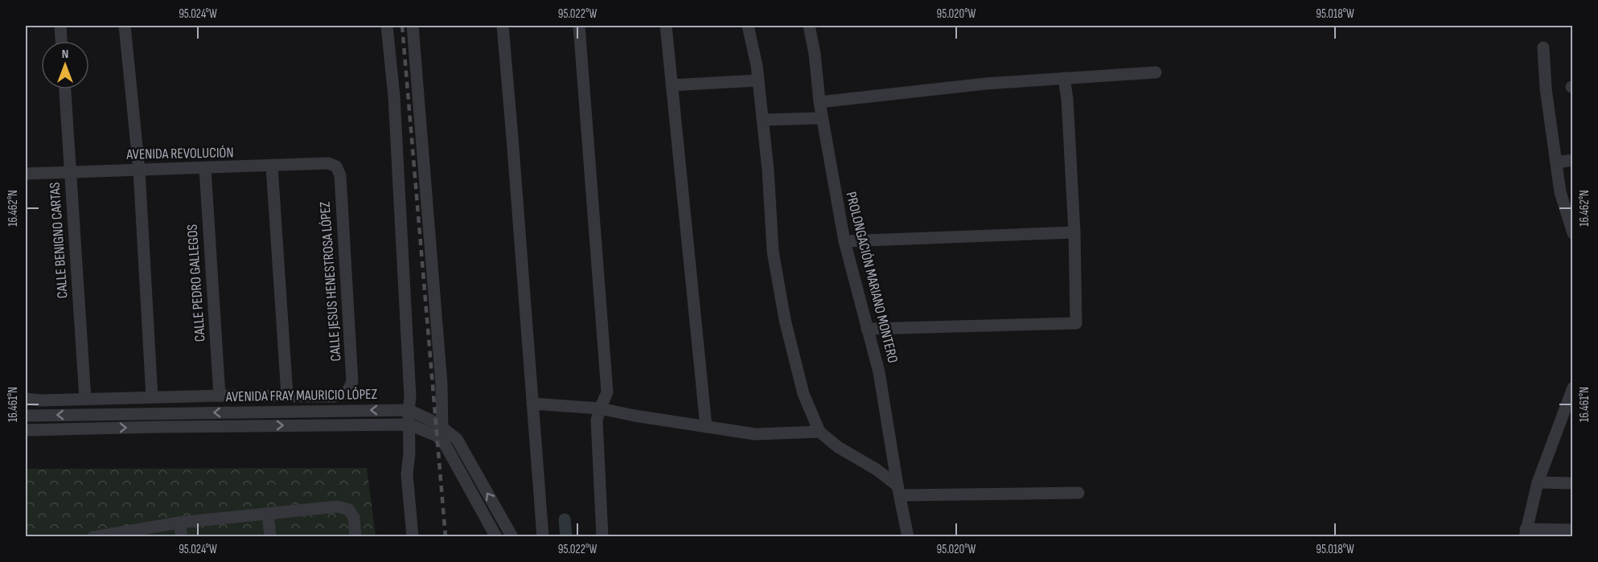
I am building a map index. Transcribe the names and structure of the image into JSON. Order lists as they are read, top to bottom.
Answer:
{
  "streets": {
    "street": [
      "AVENIDA REVOLUCIÓN",
      "CALLE BENIGNO CARTAS",
      "PROLONGACIÓN MARIANO MONTERO",
      "CALLE JESUS HENESTROSA LÓPEZ",
      "CALLE PEDRO GALLEGOS",
      "AVENIDA FRAY MAURICIO LÓPEZ"
    ]
  },
  "crossings": [
    ["AVENIDA REVOLUCIÓN", "CALLE BENIGNO CARTAS"],
    ["AVENIDA REVOLUCIÓN", "CALLE JESUS HENESTROSA LÓPEZ"],
    ["AVENIDA REVOLUCIÓN", "CALLE PEDRO GALLEGOS"]
  ],
  "north": "top",
  "coordinates": [
    "95.024°W",
    "95.022°W",
    "95.020°W",
    "95.018°W",
    "16.462°N",
    "16.461°N"
  ]
}
